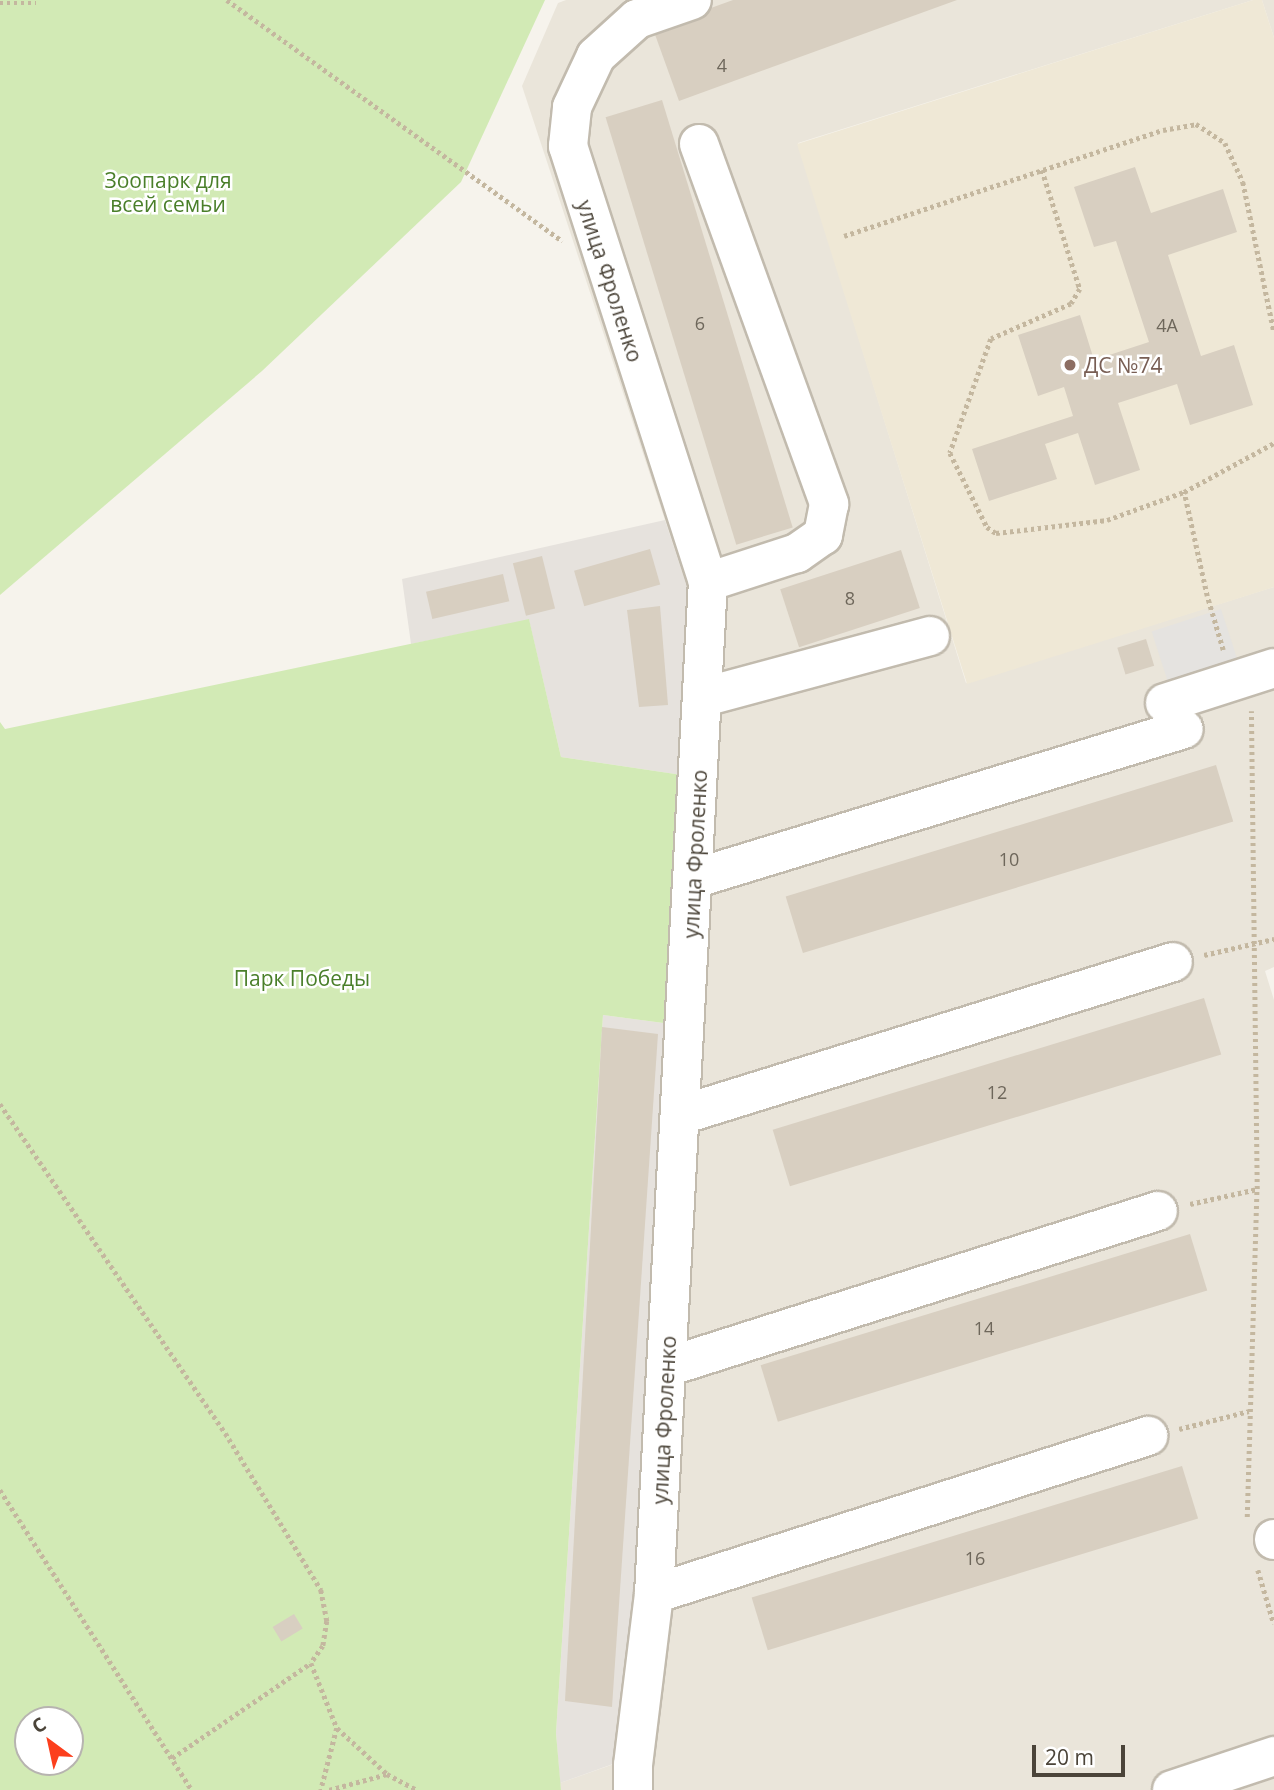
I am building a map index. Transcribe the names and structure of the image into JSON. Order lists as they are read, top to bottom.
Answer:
{
  "streets": {
    "street": ["улица Фроленко"]
  },
  "parks": ["Зоопарк для всей семьи", "Парк Победы"],
  "places": ["ДС №74"],
  "house_numbers": [
    "4",
    "6",
    "4А",
    "8",
    "10",
    "12",
    "14",
    "16"
  ],
  "scale_bar": "20 m",
  "north": "top left"
}
